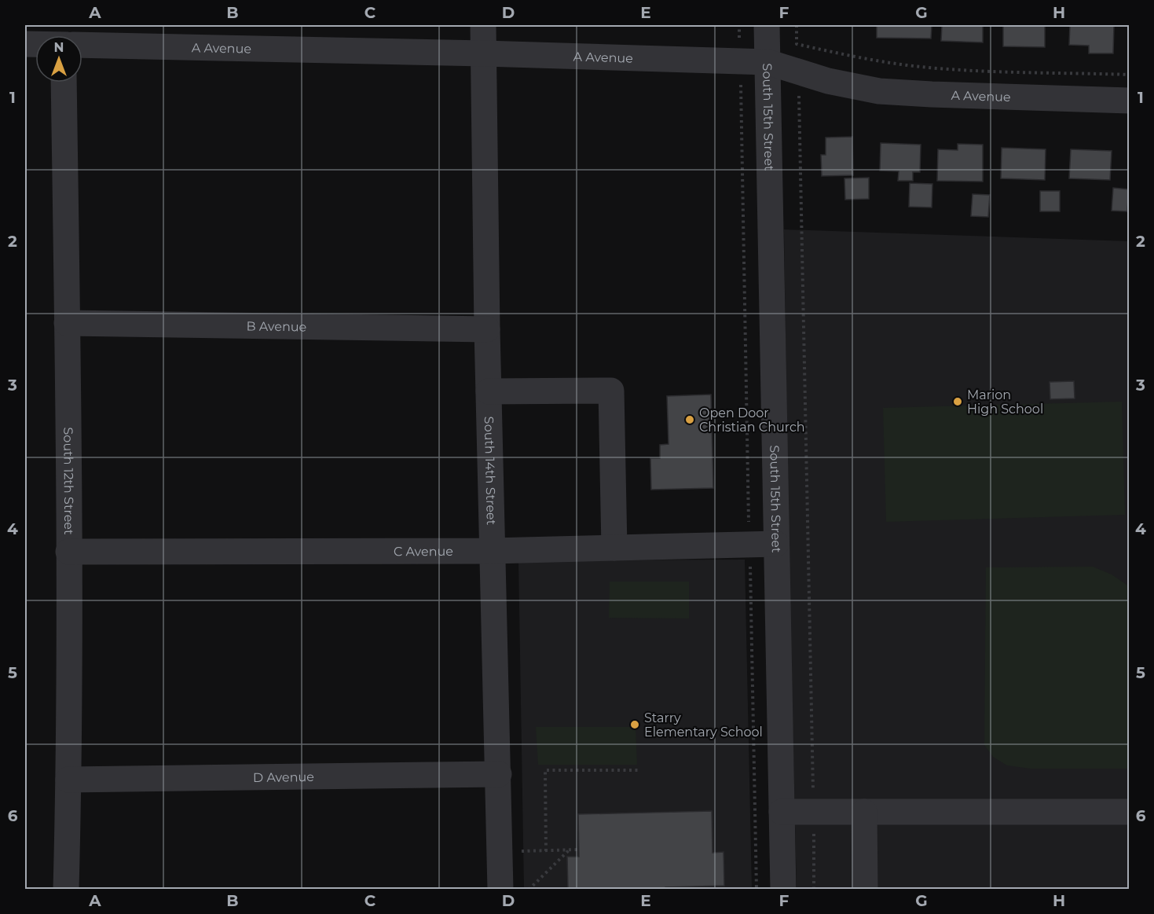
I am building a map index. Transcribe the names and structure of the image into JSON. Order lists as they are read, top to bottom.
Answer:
{
  "streets": {
    "street": [
      "A Avenue",
      "South 15th Street",
      "B Avenue",
      "South 14th Street",
      "South 12th Street",
      "C Avenue",
      "D Avenue"
    ]
  },
  "crossings": [
    ["A Avenue", "South 15th Street"],
    ["A Avenue", "South 14th Street"],
    ["South 15th Street", "C Avenue"],
    ["B Avenue", "South 14th Street"],
    ["B Avenue", "South 12th Street"],
    ["South 14th Street", "C Avenue"],
    ["South 14th Street", "D Avenue"],
    ["South 12th Street", "C Avenue"],
    ["South 12th Street", "D Avenue"]
  ],
  "places": ["Marion High School", "Open Door Christian Church", "Starry Elementary School"],
  "north": "top",
  "grid": {
    "columns": [
      "A",
      "B",
      "C",
      "D",
      "E",
      "F",
      "G",
      "H"
    ],
    "rows": [
      "1",
      "2",
      "3",
      "4",
      "5",
      "6"
    ]
  }
}
